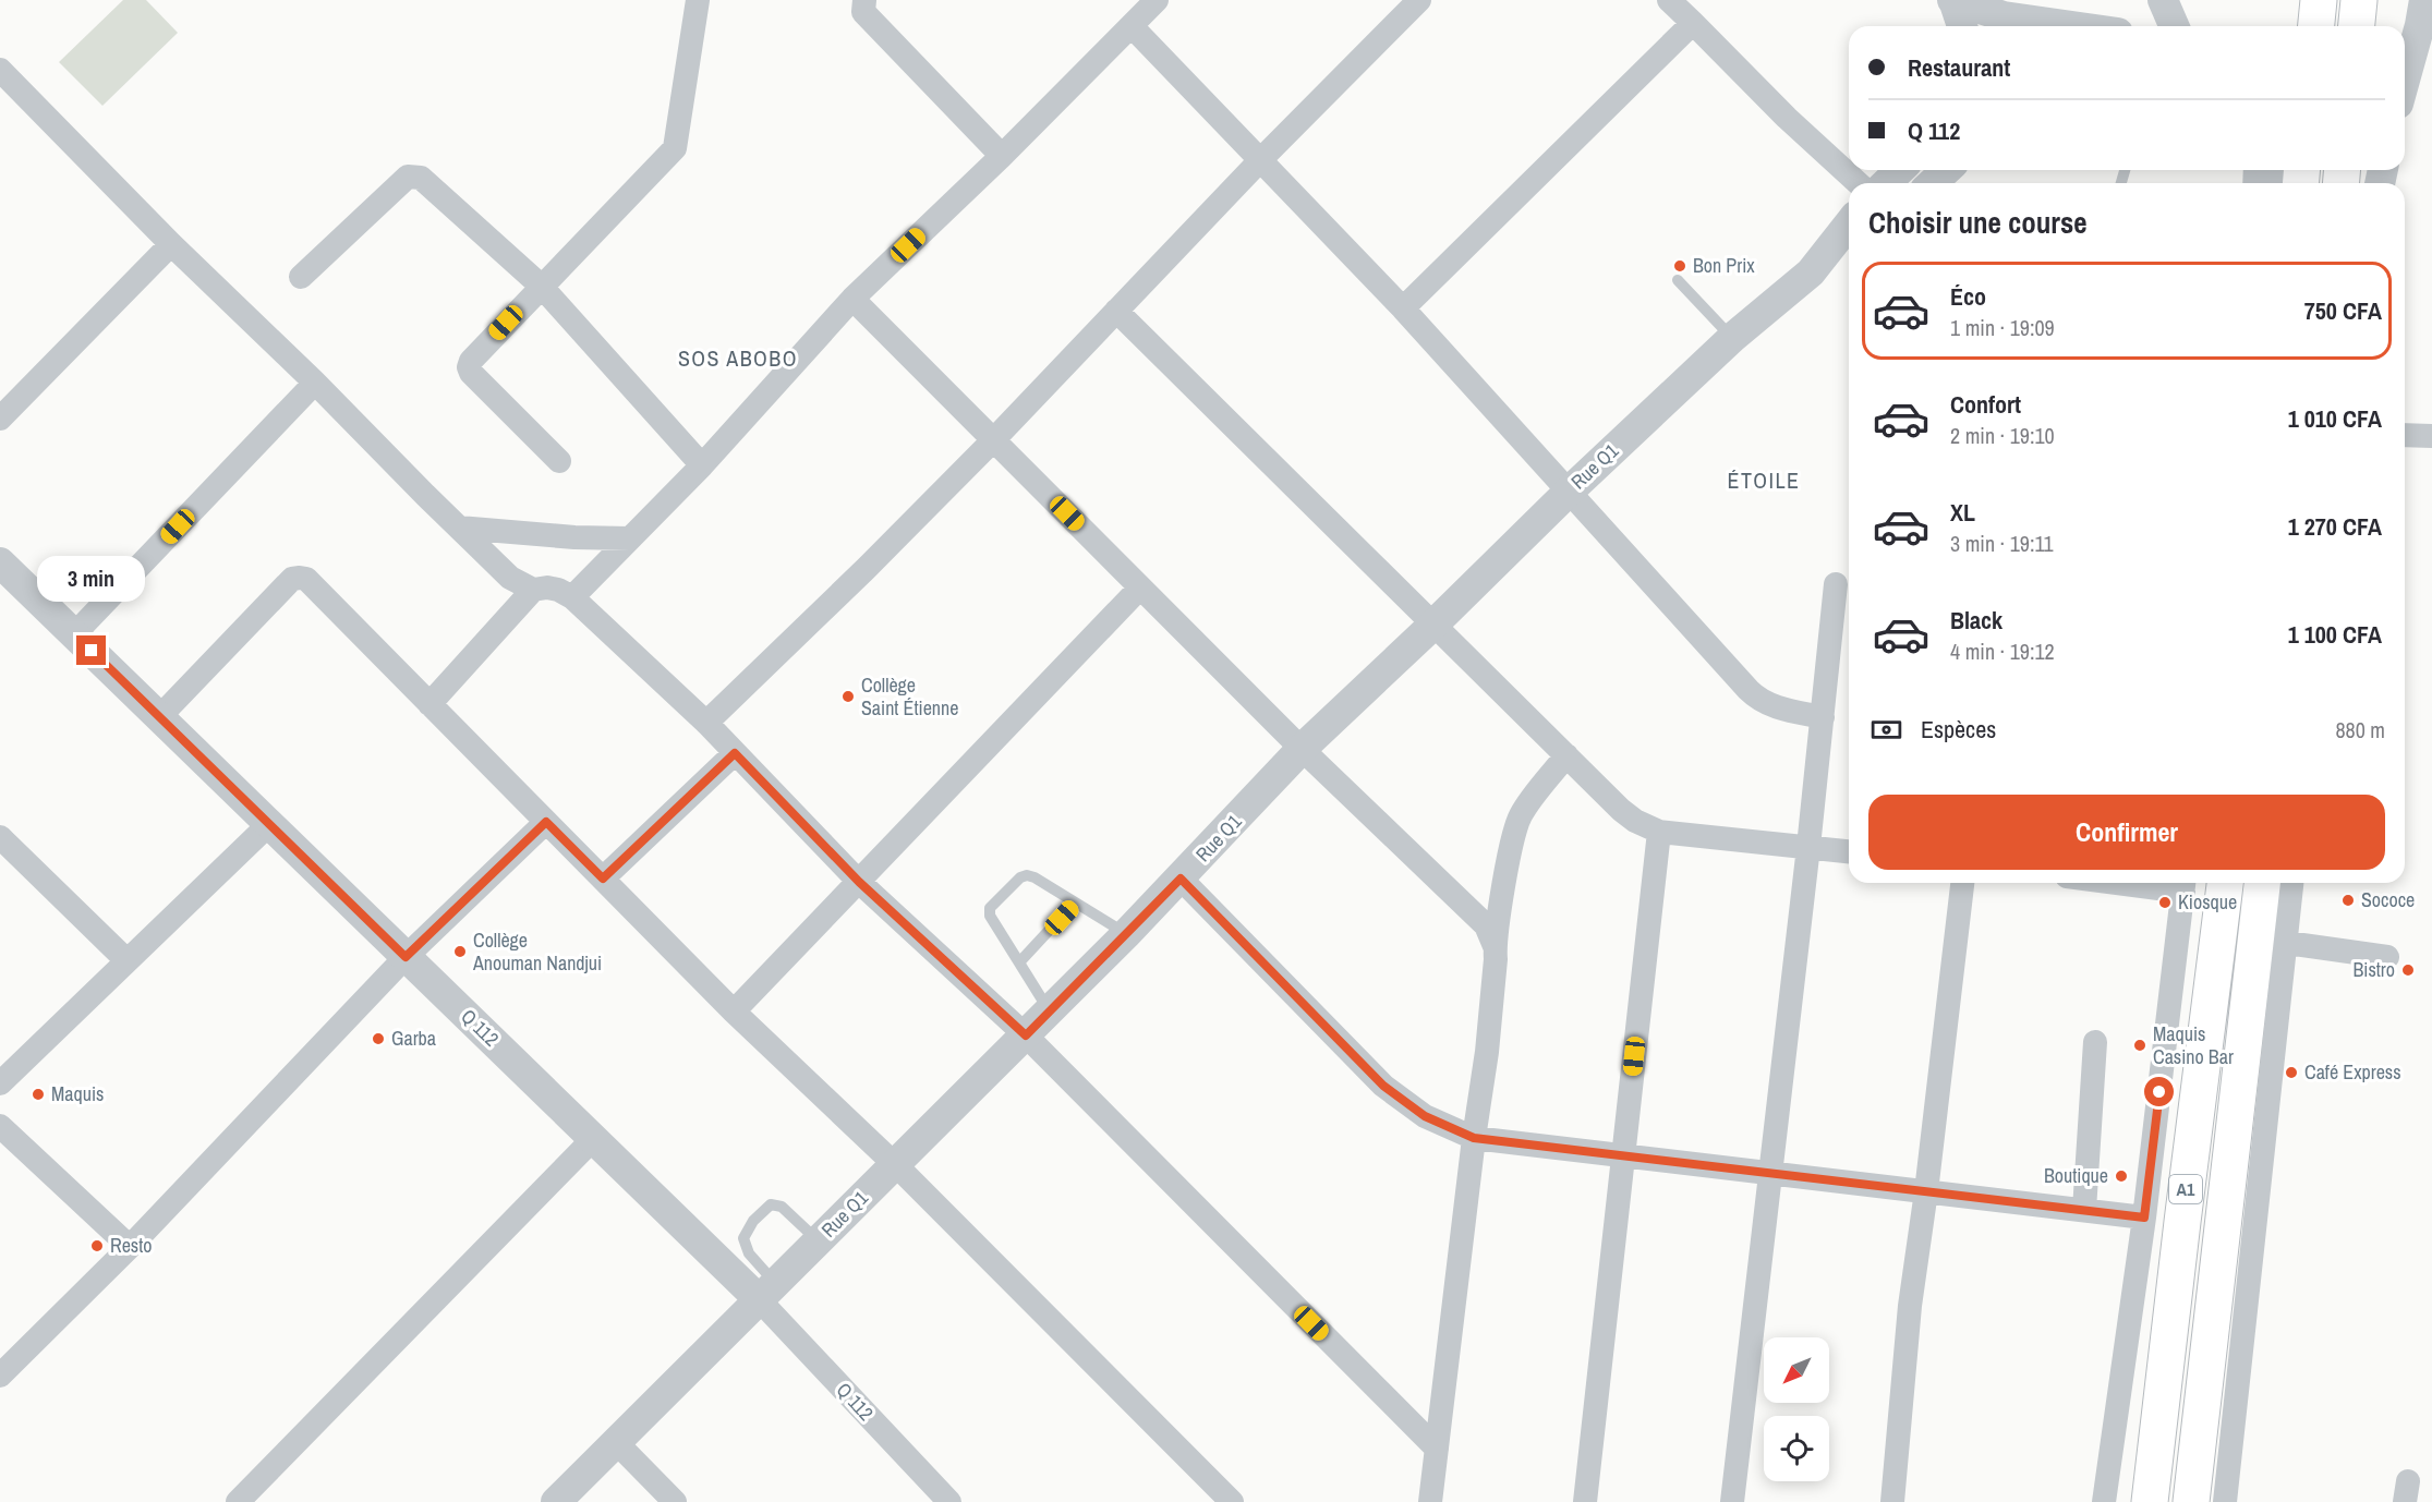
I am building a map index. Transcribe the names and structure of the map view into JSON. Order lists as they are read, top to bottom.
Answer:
{
  "streets": {
    "main road": ["A1"],
    "street": ["Rue Q1", "Q 112"]
  },
  "crossings": [
    ["Rue Q1", "Q 112"]
  ],
  "districts": ["SOS ABOBO", "ÉTOILE"],
  "places": [
    "Bon Prix",
    "Collège Saint Étienne",
    "Sococe",
    "Kiosque",
    "Collège Anouman Nandjui",
    "Bistro",
    "Garba",
    "Maquis Casino Bar",
    "Café Express",
    "Maquis",
    "Boutique",
    "Resto"
  ],
  "north": "bottom left",
  "page": {
    "banner": ["Restaurant", "Q 112"],
    "heading": "Choisir une course",
    "list": [
      {
        "name": "Éco",
        "note": "1 min · 19:09",
        "value": "750 CFA"
      },
      {
        "name": "Confort",
        "note": "2 min · 19:10",
        "value": "1 010 CFA"
      },
      {
        "name": "XL",
        "note": "3 min · 19:11",
        "value": "1 270 CFA"
      },
      {
        "name": "Black",
        "note": "4 min · 19:12",
        "value": "1 100 CFA"
      }
    ],
    "bubble": "3 min",
    "pay": ["Espèces", "880 m"],
    "buttons": "Confirmer"
  }
}
